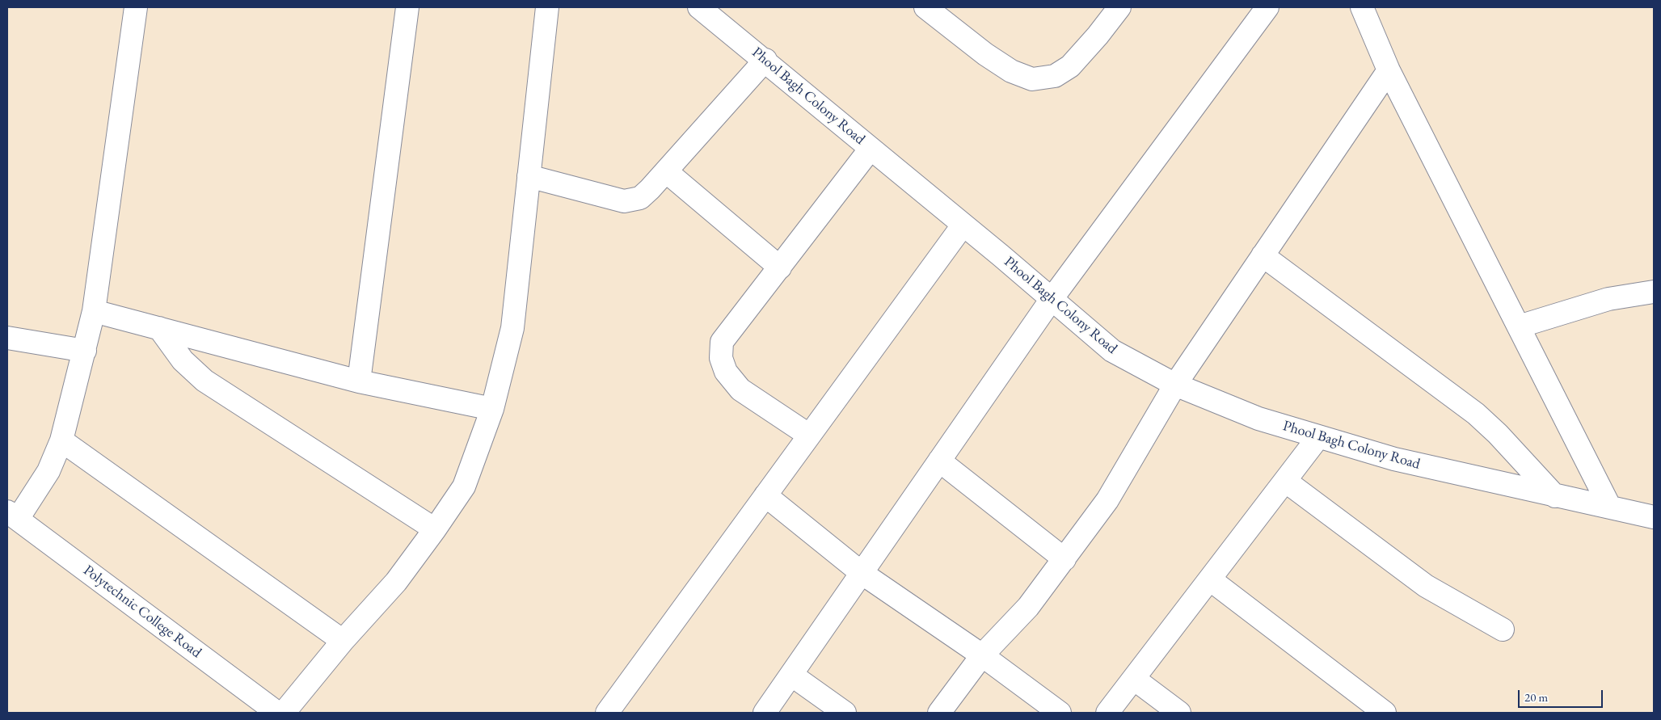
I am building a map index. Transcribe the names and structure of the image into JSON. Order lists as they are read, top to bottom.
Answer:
{
  "streets": {
    "street": ["Phool Bagh Colony Road", "Polytechnic College Road"]
  },
  "scale_bar": "20 m"
}
